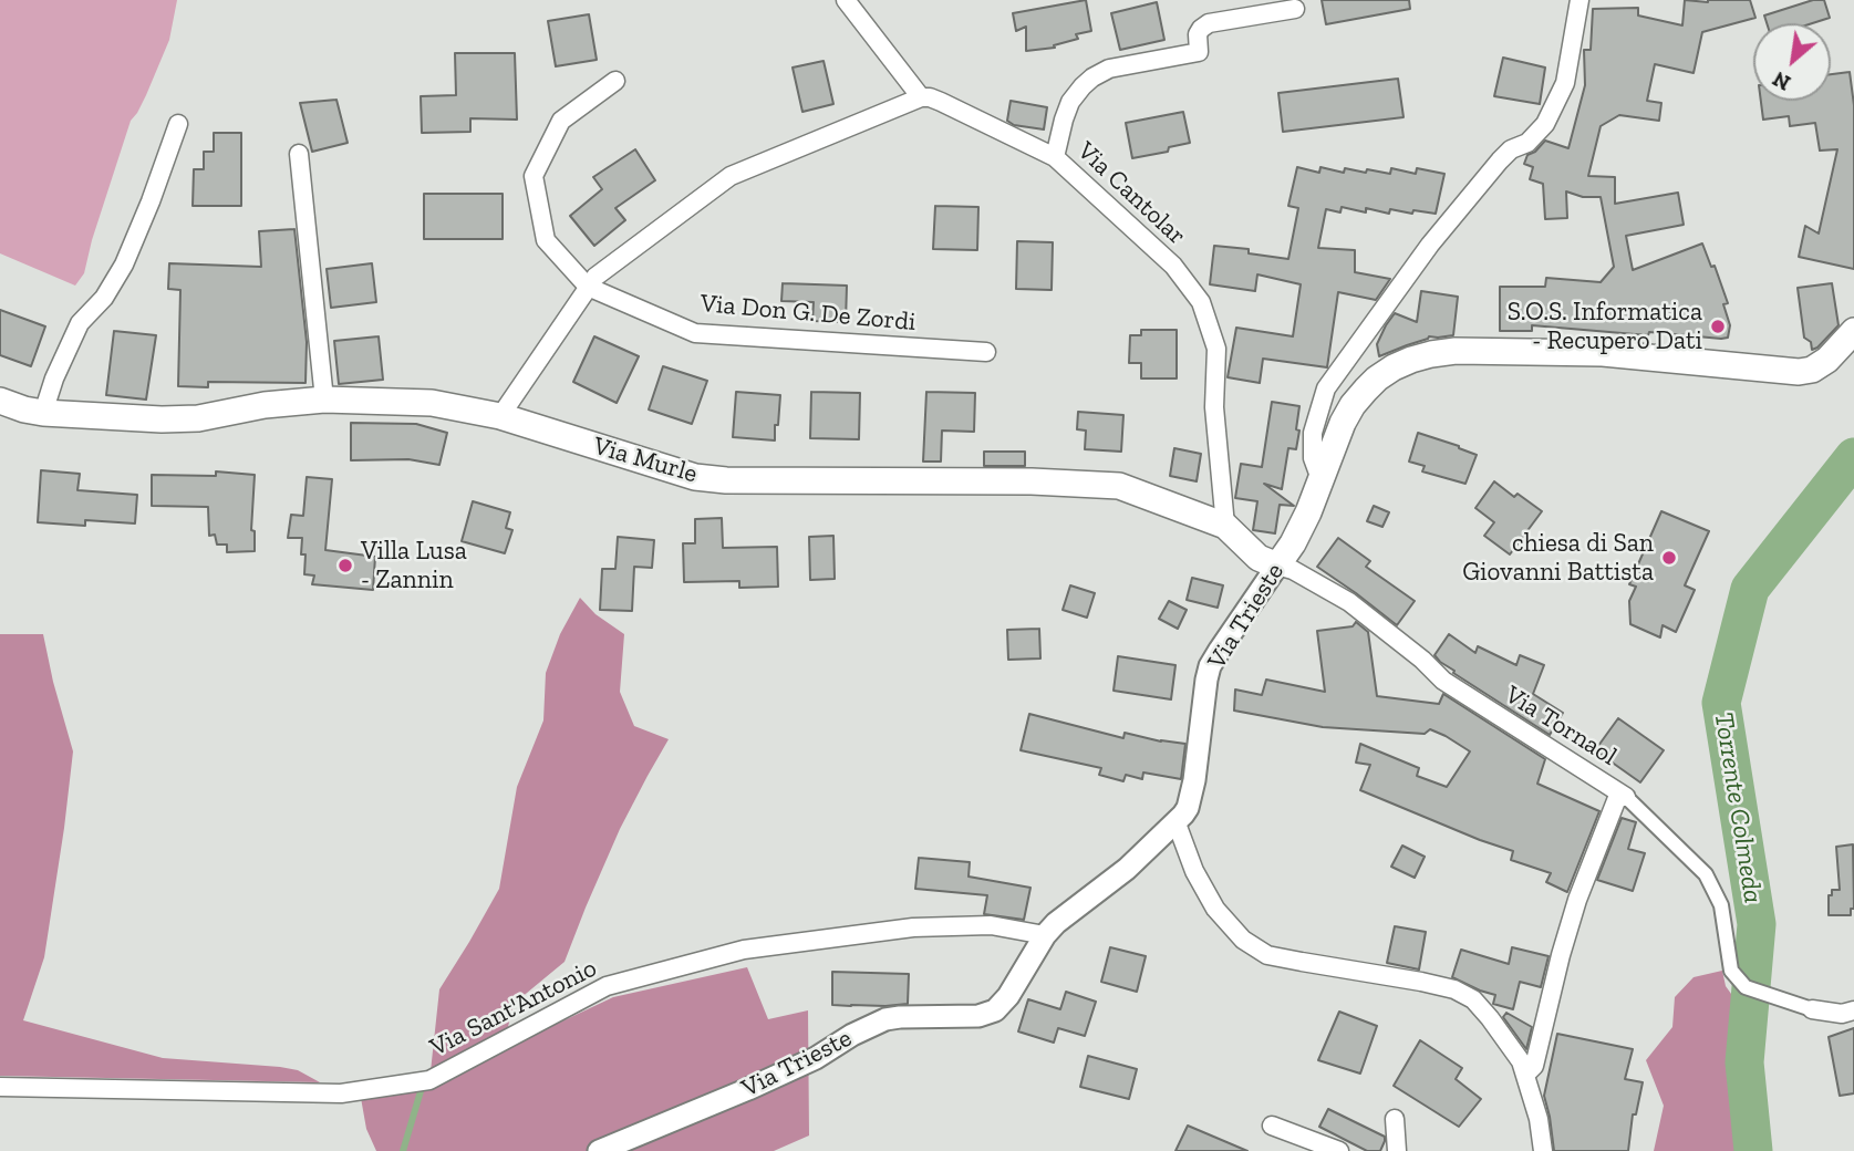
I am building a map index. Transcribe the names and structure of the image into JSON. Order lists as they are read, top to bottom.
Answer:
{
  "streets": {
    "main road": ["Via Murle", "Via Trieste"],
    "street": [
      "Via Cantolar",
      "Via Don G. De Zordi",
      "Via Tornaol",
      "Via Sant'Antonio"
    ]
  },
  "crossings": [
    ["Via Cantolar", "Via Murle"],
    ["Via Murle", "Via Trieste"],
    ["Via Murle", "Via Tornaol"],
    ["Via Trieste", "Via Tornaol"],
    ["Via Trieste", "Via Sant'Antonio"]
  ],
  "water": ["Torrente Colmeda"],
  "places": ["S.O.S. Informatica - Recupero Dati", "chiesa di San Giovanni Battista", "Villa Lusa - Zannin"],
  "north": "bottom left"
}
